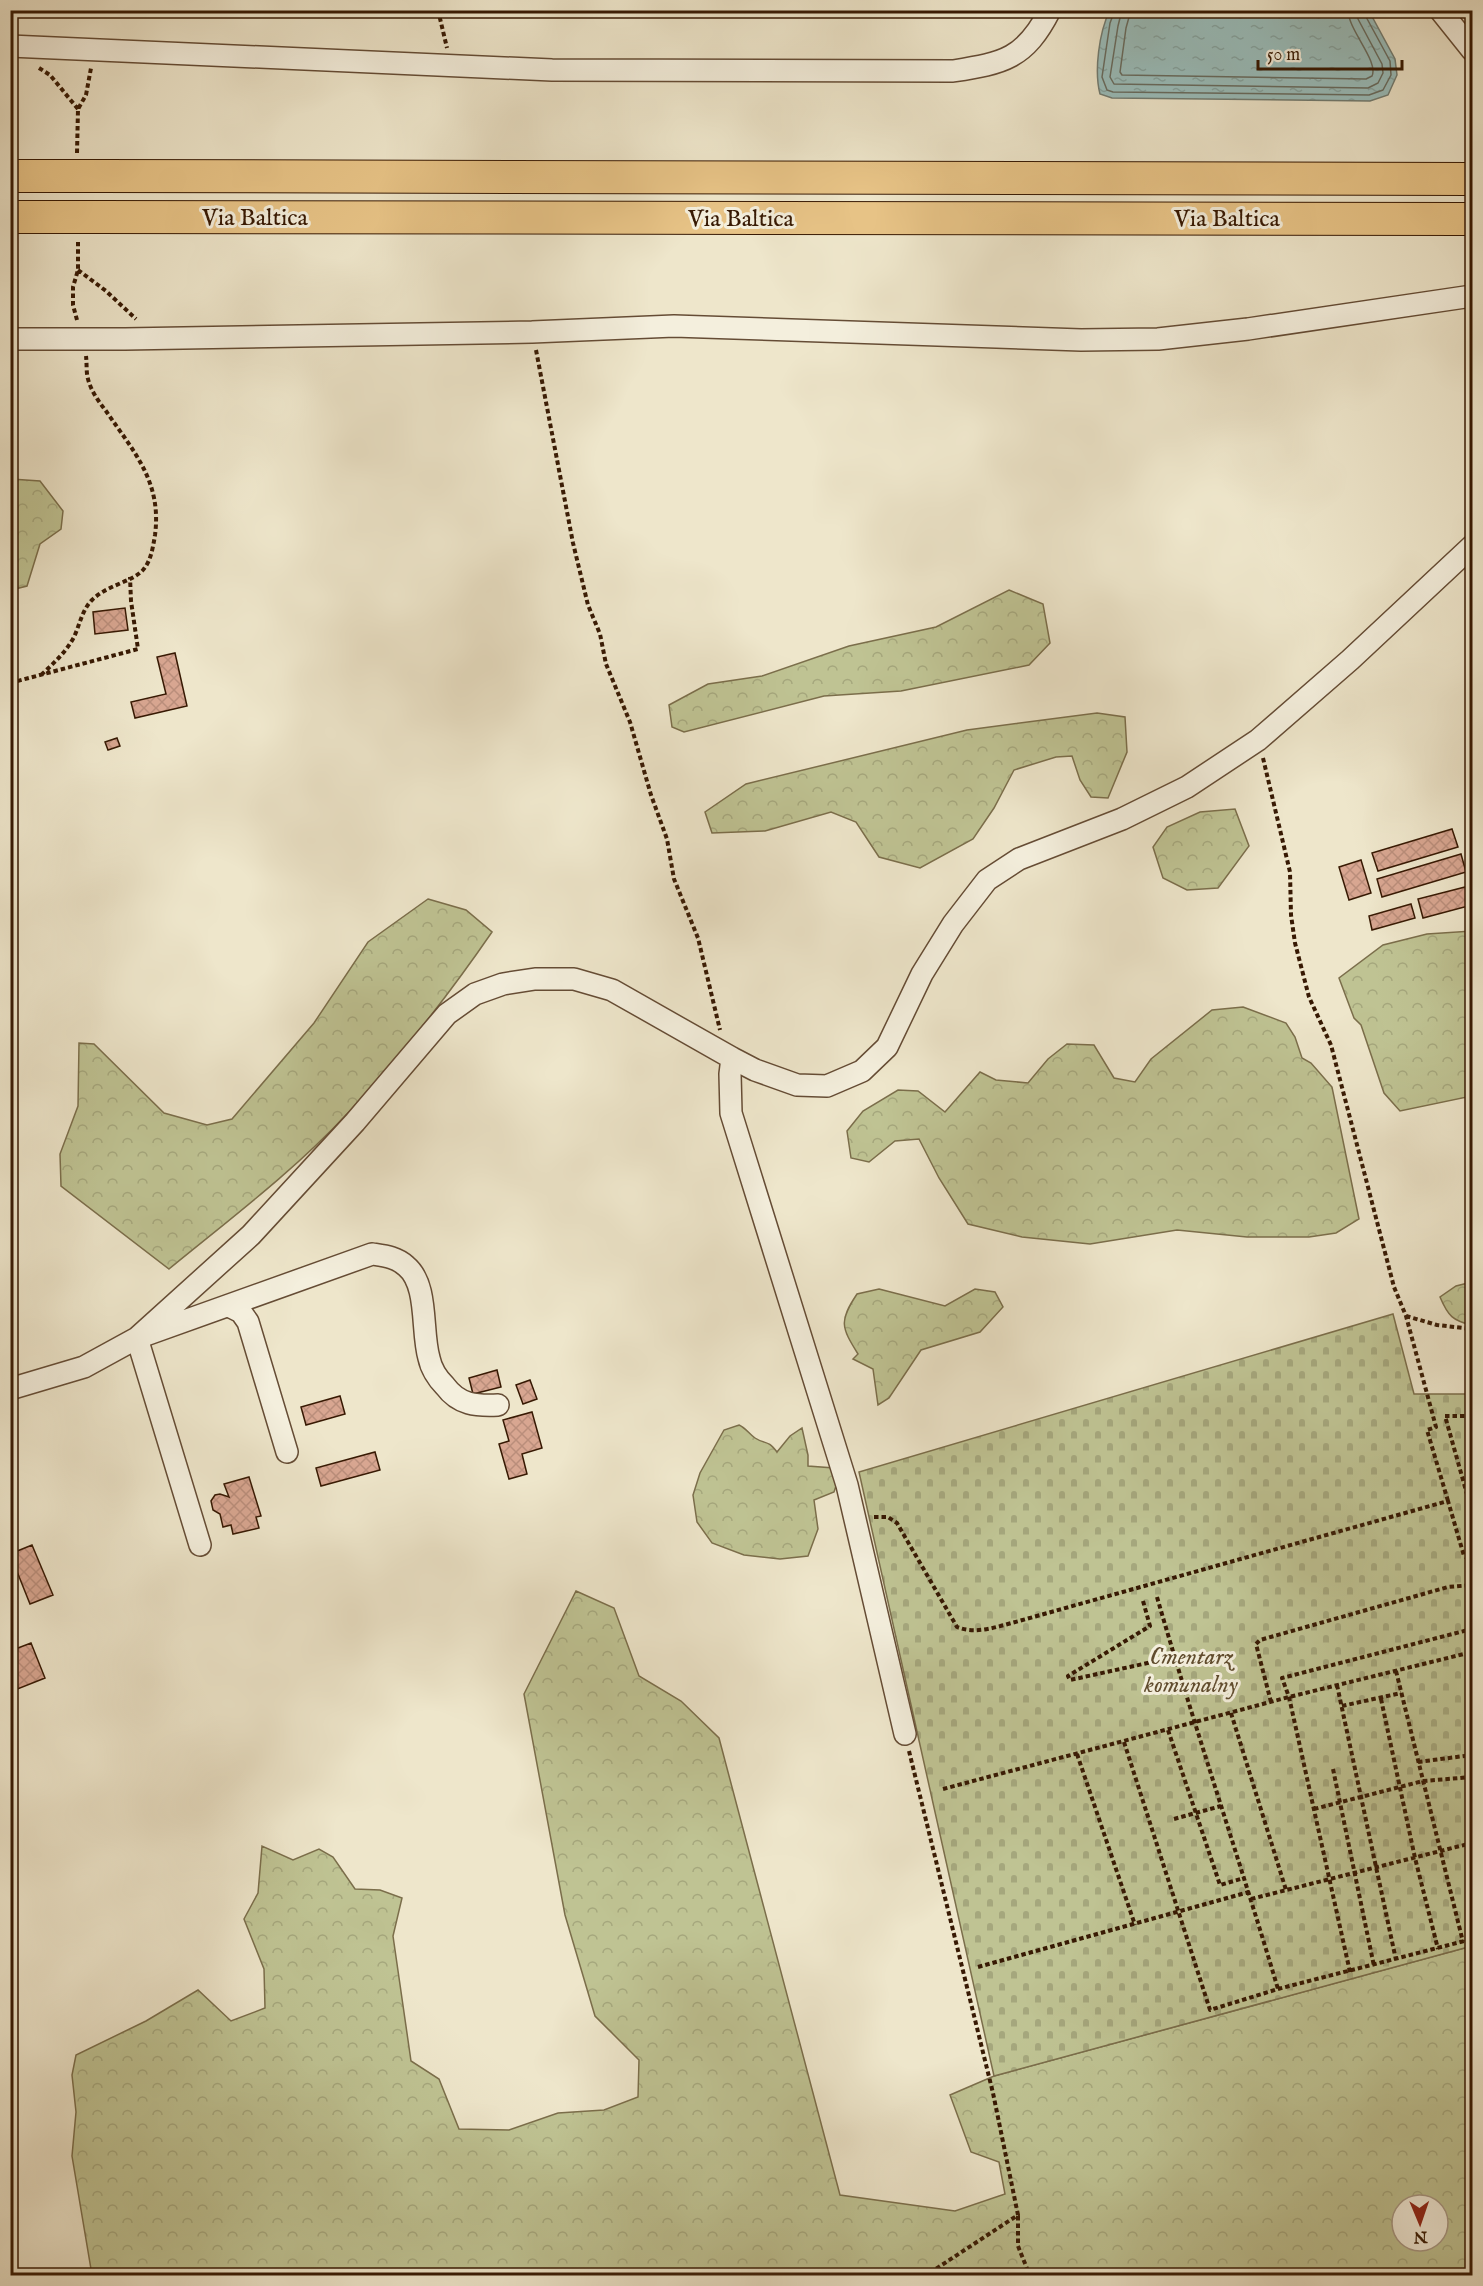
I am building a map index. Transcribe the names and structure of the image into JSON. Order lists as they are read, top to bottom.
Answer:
{
  "streets": {
    "highway": ["Via Baltica"]
  },
  "parks": ["Cmentarz komunalny"],
  "scale_bar": "50 m",
  "north": "bottom"
}
